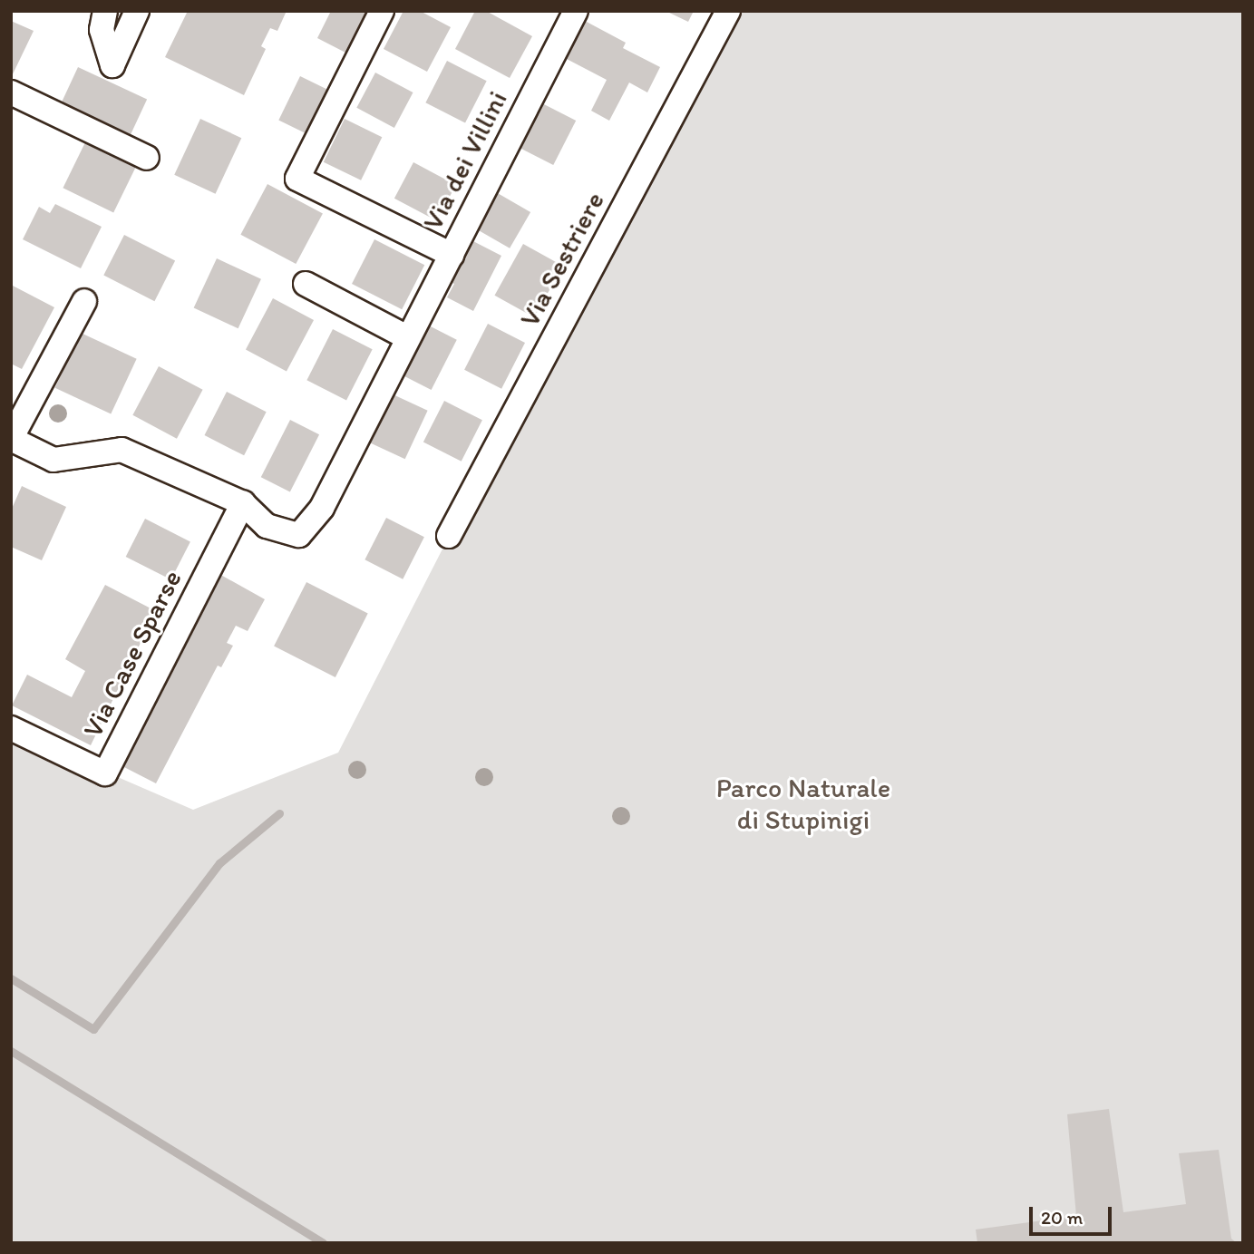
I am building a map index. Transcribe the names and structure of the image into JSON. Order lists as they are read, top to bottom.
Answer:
{
  "streets": {
    "street": ["Via dei Villini", "Via Sestriere", "Via Case Sparse"]
  },
  "crossings": [
    ["Via dei Villini", "Via Case Sparse"]
  ],
  "parks": ["Parco Naturale di Stupinigi"],
  "scale_bar": "20 m"
}
